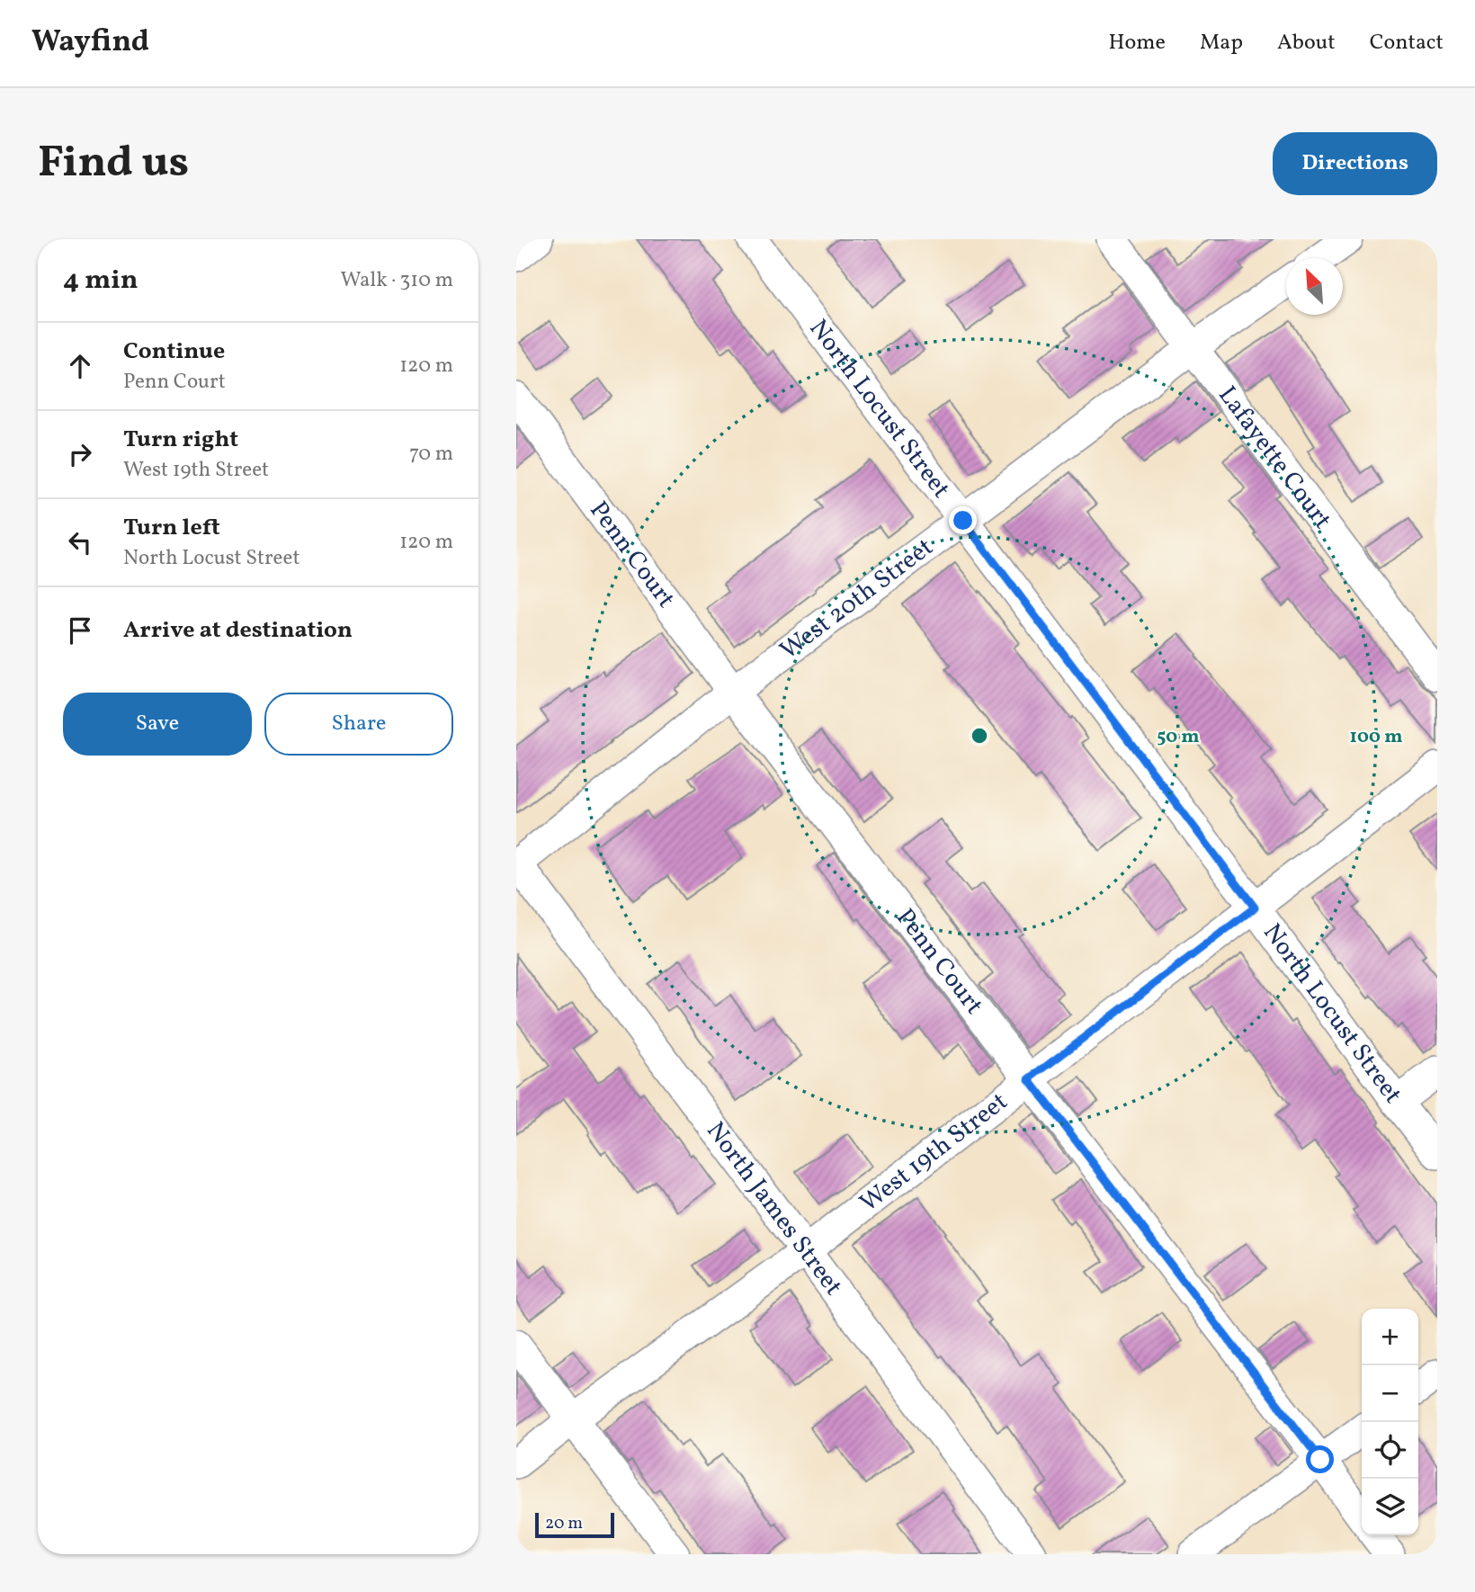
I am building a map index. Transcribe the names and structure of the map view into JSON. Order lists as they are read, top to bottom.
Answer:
{
  "streets": {
    "street": [
      "North Locust Street",
      "Lafayette Court",
      "Penn Court",
      "West 20th Street",
      "West 19th Street",
      "North James Street"
    ]
  },
  "crossings": [
    ["North Locust Street", "West 20th Street"],
    ["North Locust Street", "West 19th Street"],
    ["Lafayette Court", "West 20th Street"],
    ["Penn Court", "West 20th Street"],
    ["Penn Court", "West 19th Street"],
    ["West 20th Street", "North James Street"],
    ["West 19th Street", "North James Street"]
  ],
  "scale_bar": "20 m",
  "north": "top left",
  "page": {
    "header": "Wayfind",
    "nav": [
      "Home",
      "Map",
      "About",
      "Contact"
    ],
    "buttons": [
      "Directions",
      ["Save", "Share"]
    ],
    "title": "Find us",
    "heading": ["4 min", "Walk · 310 m"],
    "list": [
      ["Continue", "Penn Court", "120 m"],
      ["Turn right", "West 19th Street", "70 m"],
      ["Turn left", "North Locust Street", "120 m"],
      "Arrive at destination"
    ],
    "map_buttons": ["+", "−"],
    "scale": "20 m"
  },
  "rings": ["50 m", "100 m"]
}
